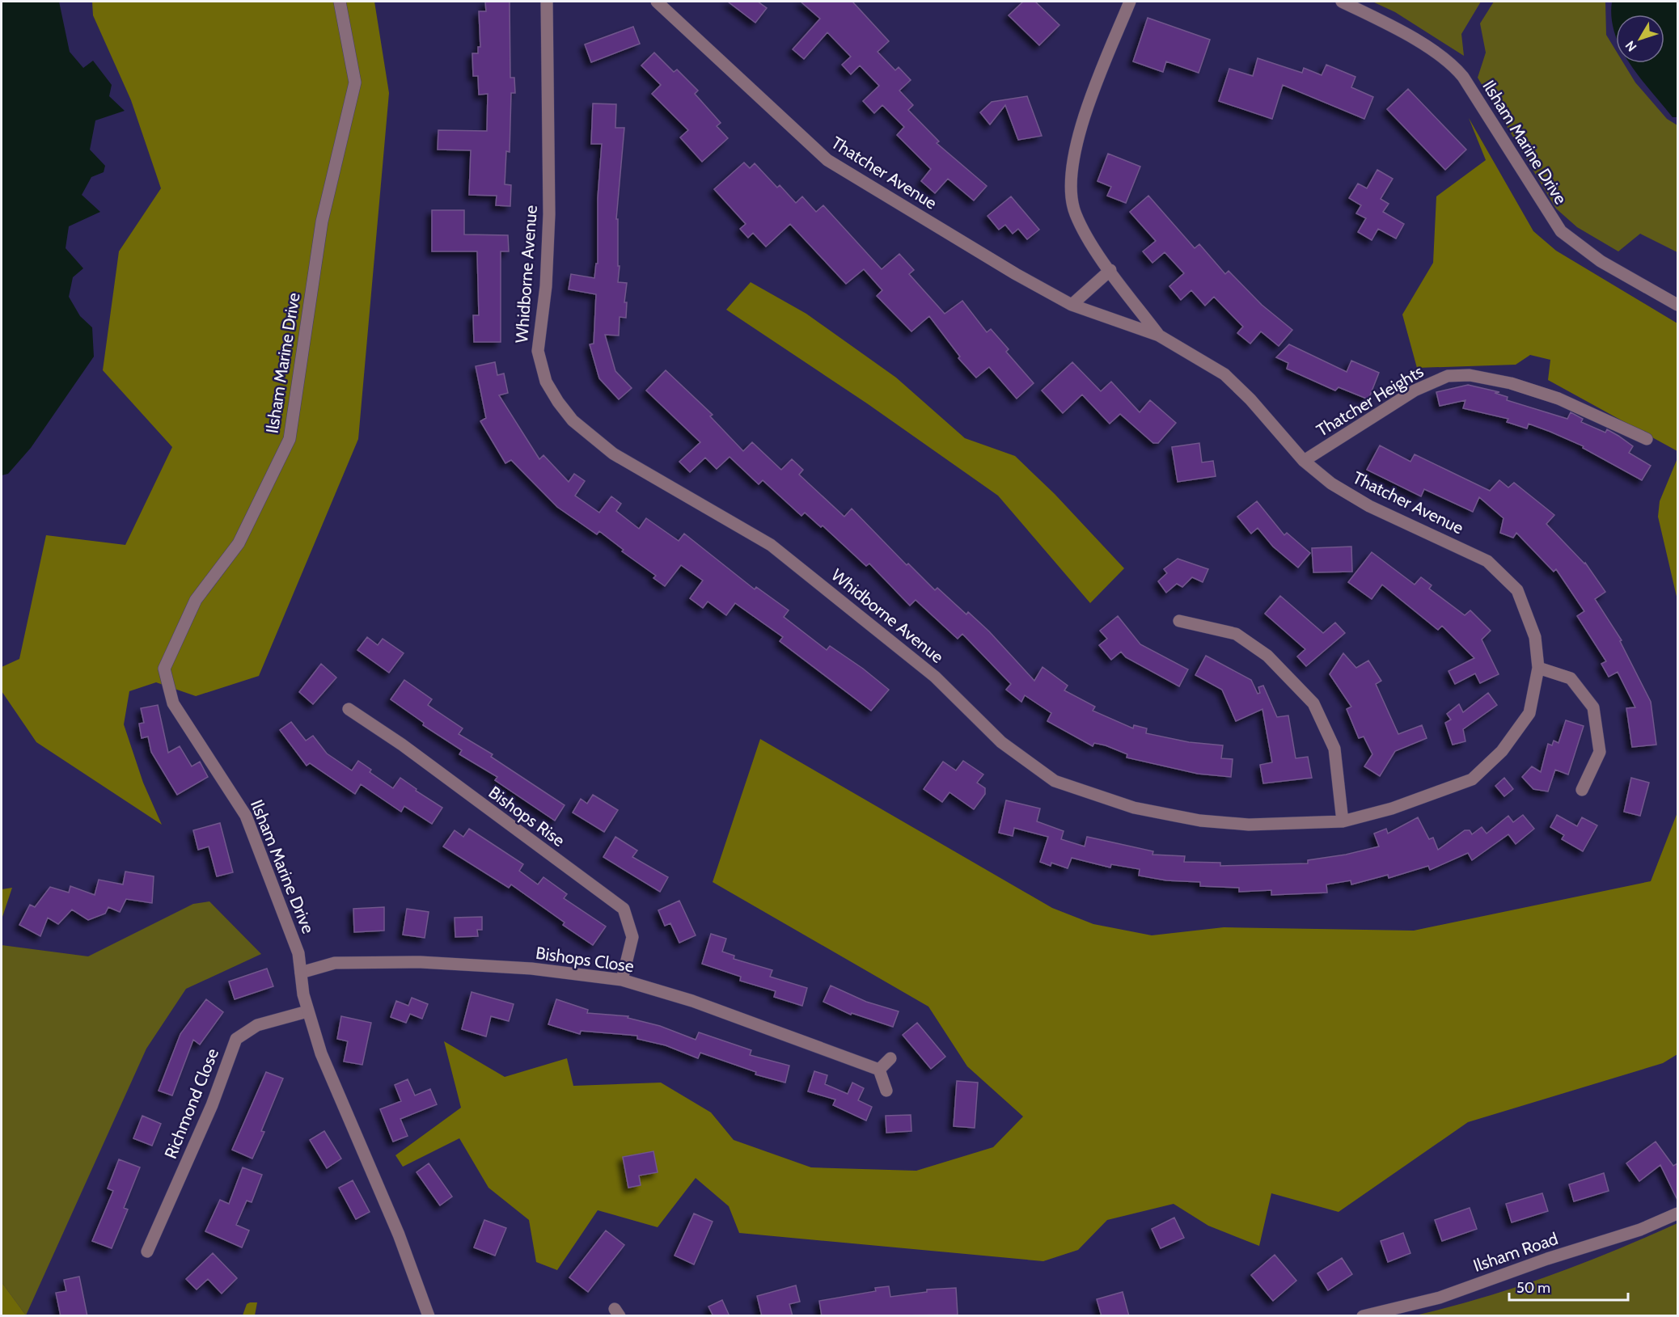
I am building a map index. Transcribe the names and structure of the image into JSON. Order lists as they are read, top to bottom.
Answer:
{
  "streets": {
    "street": [
      "Ilsham Marine Drive",
      "Thatcher Avenue",
      "Whidborne Avenue",
      "Thatcher Heights",
      "Bishops Rise",
      "Bishops Close",
      "Richmond Close",
      "Ilsham Road"
    ]
  },
  "crossings": [
    ["Ilsham Marine Drive", "Bishops Close"],
    ["Ilsham Marine Drive", "Richmond Close"],
    ["Thatcher Avenue", "Whidborne Avenue"],
    ["Thatcher Avenue", "Thatcher Heights"],
    ["Bishops Rise", "Bishops Close"]
  ],
  "scale_bar": "50 m",
  "north": "bottom left"
}
